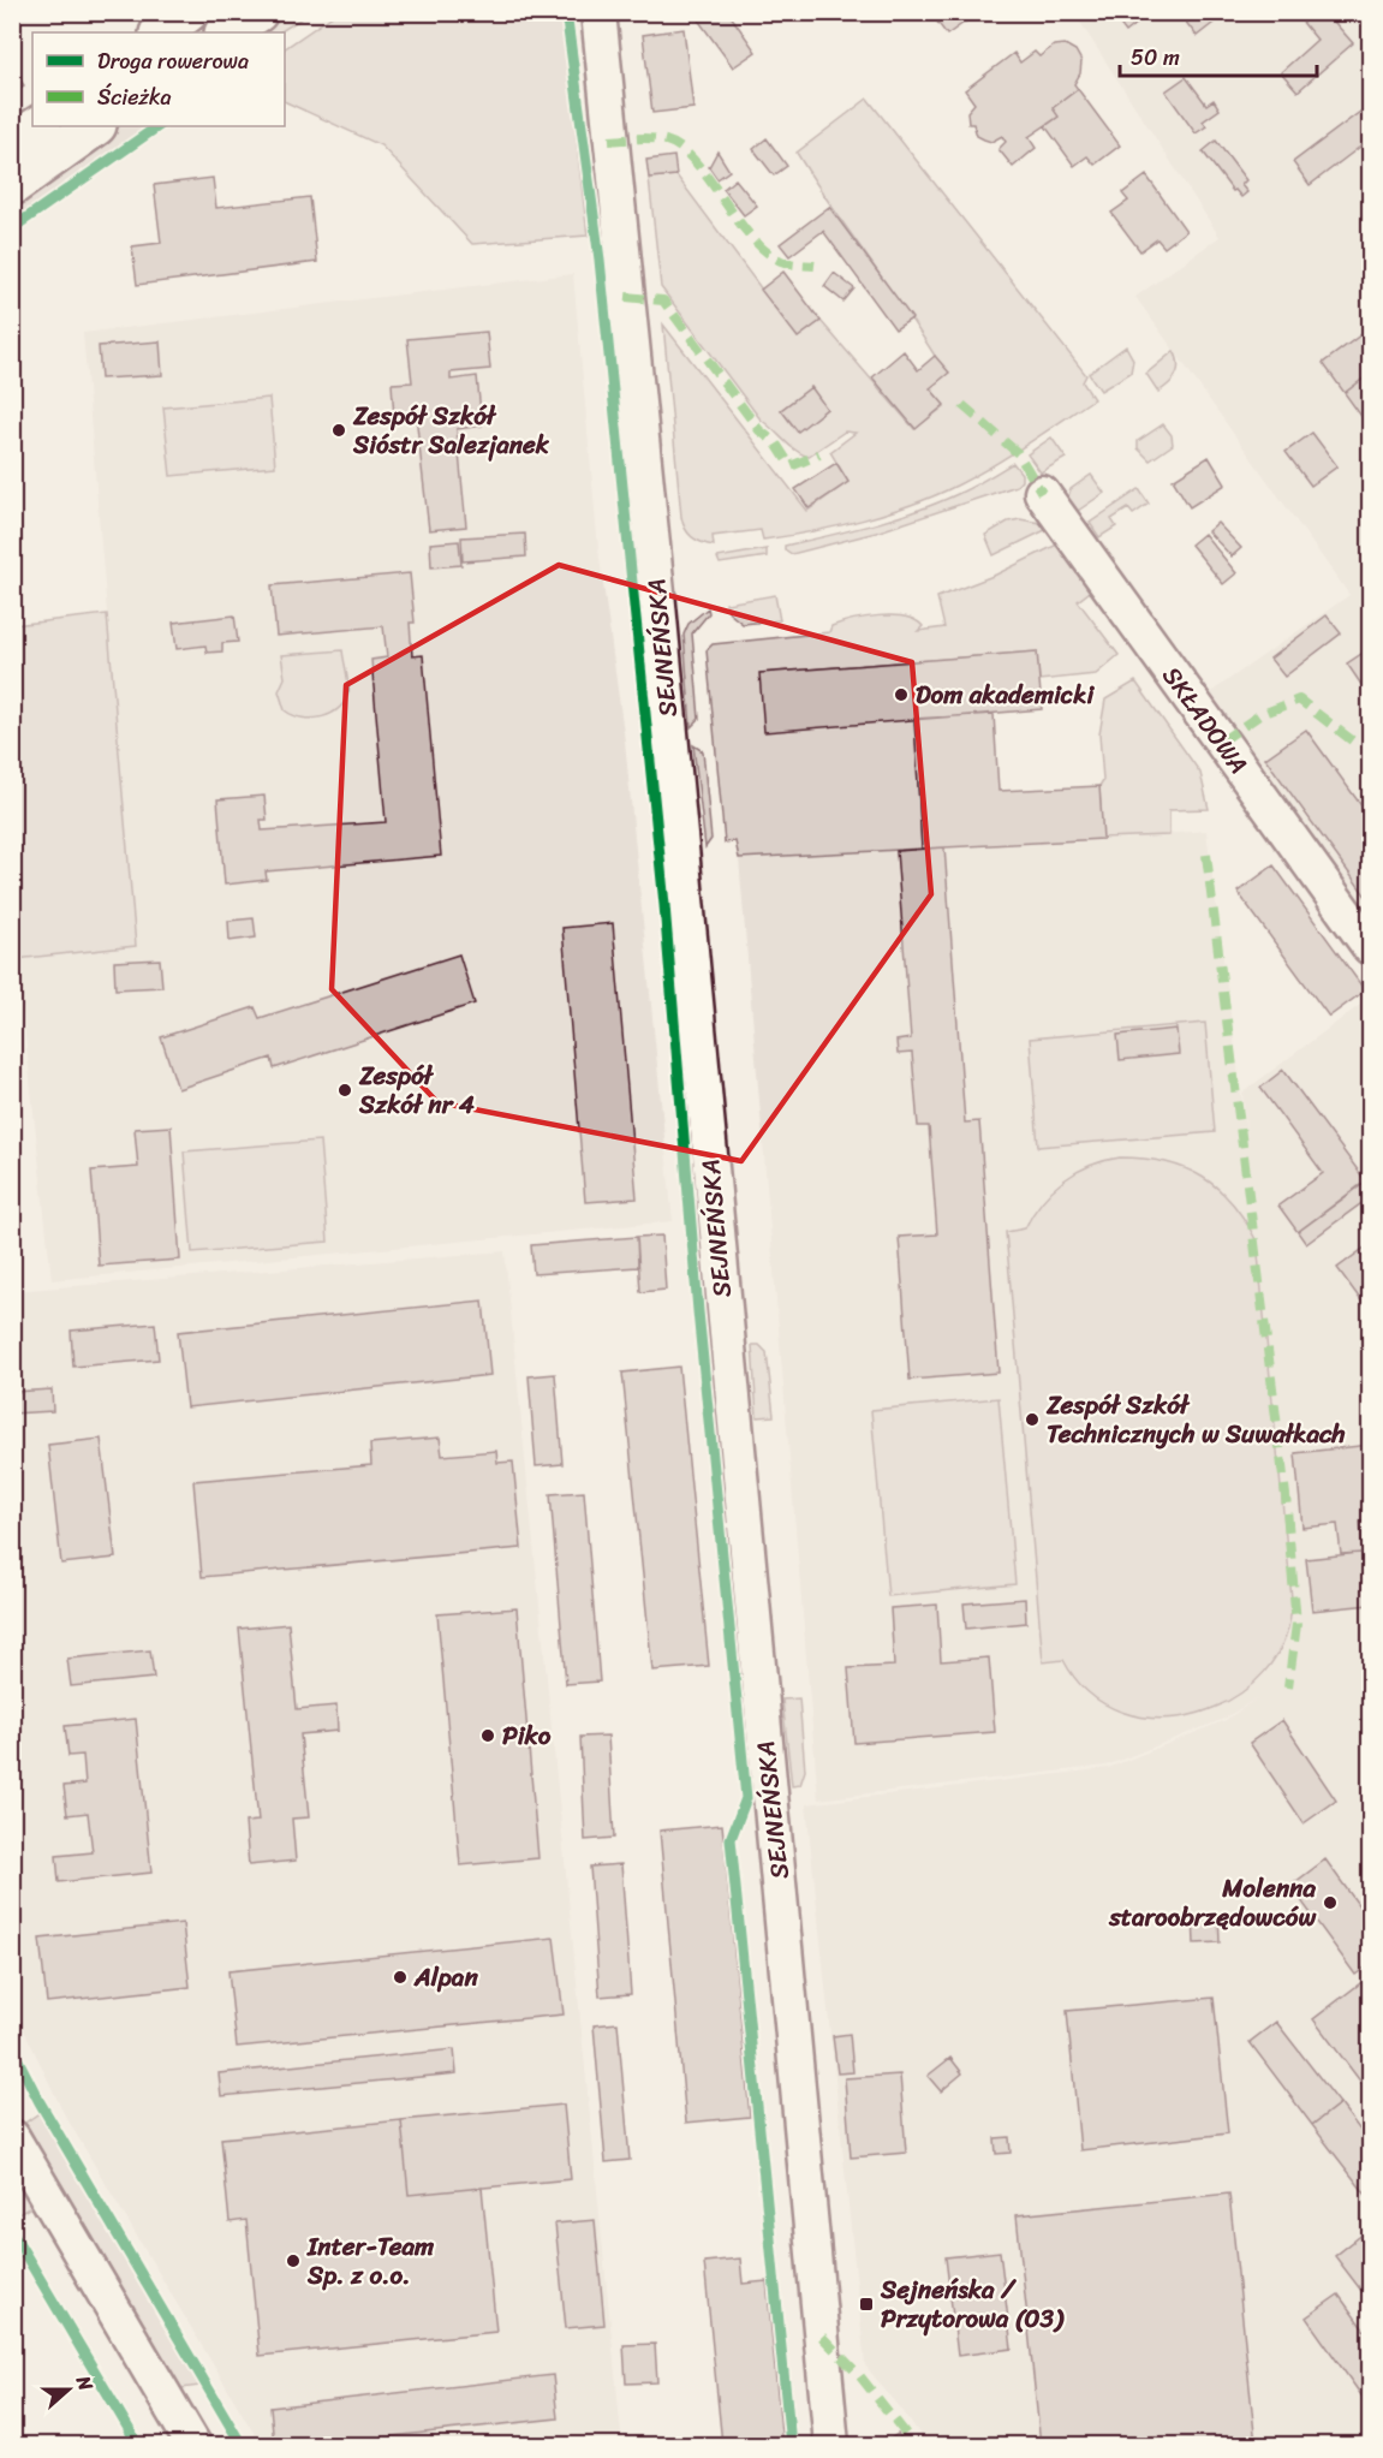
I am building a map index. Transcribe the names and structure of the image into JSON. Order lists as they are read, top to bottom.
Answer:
{
  "streets": {
    "street": ["SEJNEŃSKA", "SKŁADOWA"]
  },
  "places": {
    "other": [
      "Zespół Szkół Sióstr Salezjanek",
      "Dom akademicki",
      "Zespół Szkół nr 4",
      "Zespół Szkół Technicznych w Suwałkach",
      "Piko",
      "Molenna staroobrzędowców",
      "Alpan",
      "Inter-Team Sp. z o.o."
    ],
    "transit": ["Sejneńska / Przytorowa (03)"]
  },
  "legend": ["Droga rowerowa", "Ścieżka"],
  "scale_bar": "50 m",
  "north": "right"
}
